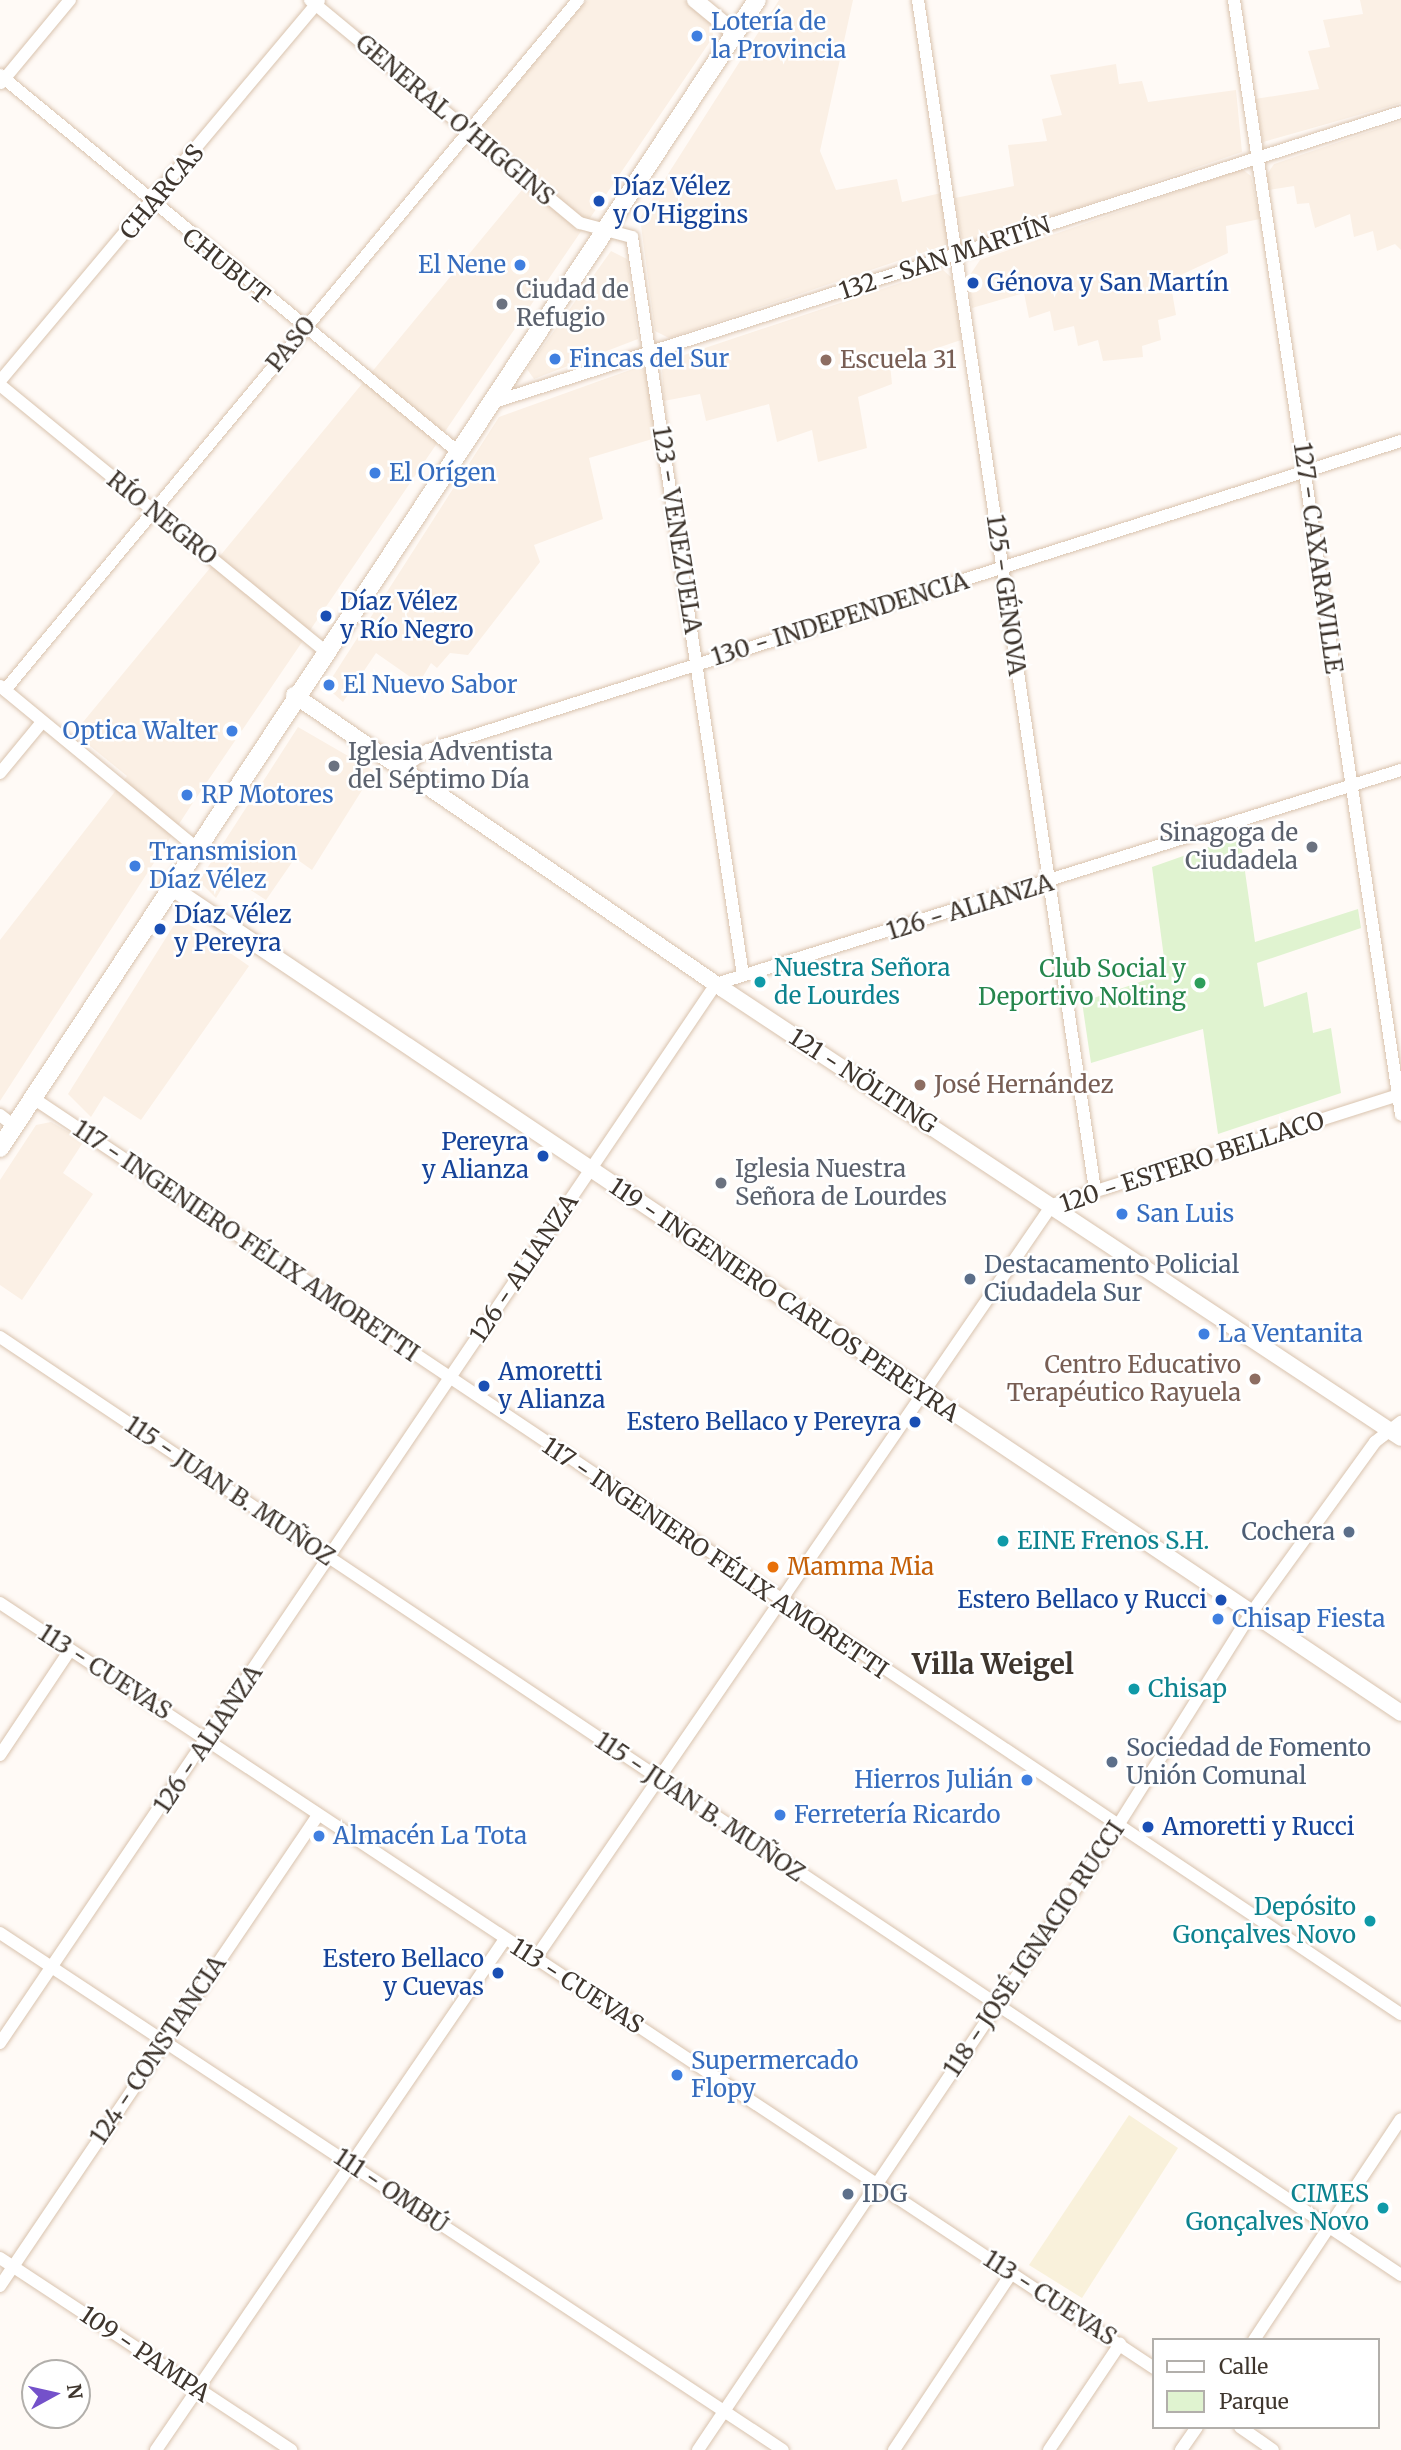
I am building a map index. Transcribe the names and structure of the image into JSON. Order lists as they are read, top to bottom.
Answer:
{
  "streets": {
    "street": [
      "GENERAL O'HIGGINS",
      "CHARCAS",
      "132 - SAN MARTÍN",
      "CHUBUT",
      "PASO",
      "RÍO NEGRO",
      "123 - VENEZUELA",
      "127 - CAXARAVILLE",
      "125 - GÉNOVA",
      "130 - INDEPENDENCIA",
      "126 - ALIANZA",
      "121 - NÖLTING",
      "120 - ESTERO BELLACO",
      "117 - INGENIERO FÉLIX AMORETTI",
      "119 - INGENIERO CARLOS PEREYRA",
      "115 - JUAN B. MUÑOZ",
      "113 - CUEVAS",
      "118 - JOSÉ IGNACIO RUCCI",
      "124 - CONSTANCIA",
      "111 - OMBÚ",
      "109 - PAMPA"
    ]
  },
  "crossings": [
    ["GENERAL O'HIGGINS", "CHARCAS"],
    ["GENERAL O'HIGGINS", "PASO"],
    ["GENERAL O'HIGGINS", "123 - VENEZUELA"],
    ["CHARCAS", "CHUBUT"],
    ["CHARCAS", "RÍO NEGRO"],
    ["132 - SAN MARTÍN", "123 - VENEZUELA"],
    ["132 - SAN MARTÍN", "127 - CAXARAVILLE"],
    ["132 - SAN MARTÍN", "125 - GÉNOVA"],
    ["CHUBUT", "PASO"],
    ["PASO", "RÍO NEGRO"],
    ["123 - VENEZUELA", "130 - INDEPENDENCIA"],
    ["123 - VENEZUELA", "126 - ALIANZA"],
    ["127 - CAXARAVILLE", "130 - INDEPENDENCIA"],
    ["127 - CAXARAVILLE", "126 - ALIANZA"],
    ["127 - CAXARAVILLE", "120 - ESTERO BELLACO"],
    ["125 - GÉNOVA", "130 - INDEPENDENCIA"],
    ["125 - GÉNOVA", "126 - ALIANZA"],
    ["125 - GÉNOVA", "120 - ESTERO BELLACO"],
    ["130 - INDEPENDENCIA", "121 - NÖLTING"],
    ["126 - ALIANZA", "121 - NÖLTING"],
    ["126 - ALIANZA", "117 - INGENIERO FÉLIX AMORETTI"],
    ["126 - ALIANZA", "119 - INGENIERO CARLOS PEREYRA"],
    ["126 - ALIANZA", "115 - JUAN B. MUÑOZ"],
    ["126 - ALIANZA", "113 - CUEVAS"],
    ["126 - ALIANZA", "111 - OMBÚ"],
    ["121 - NÖLTING", "120 - ESTERO BELLACO"],
    ["121 - NÖLTING", "118 - JOSÉ IGNACIO RUCCI"],
    ["120 - ESTERO BELLACO", "117 - INGENIERO FÉLIX AMORETTI"],
    ["120 - ESTERO BELLACO", "119 - INGENIERO CARLOS PEREYRA"],
    ["120 - ESTERO BELLACO", "115 - JUAN B. MUÑOZ"],
    ["120 - ESTERO BELLACO", "113 - CUEVAS"],
    ["117 - INGENIERO FÉLIX AMORETTI", "118 - JOSÉ IGNACIO RUCCI"],
    ["119 - INGENIERO CARLOS PEREYRA", "118 - JOSÉ IGNACIO RUCCI"],
    ["115 - JUAN B. MUÑOZ", "118 - JOSÉ IGNACIO RUCCI"],
    ["113 - CUEVAS", "118 - JOSÉ IGNACIO RUCCI"],
    ["113 - CUEVAS", "124 - CONSTANCIA"],
    ["118 - JOSÉ IGNACIO RUCCI", "111 - OMBÚ"],
    ["124 - CONSTANCIA", "111 - OMBÚ"],
    ["124 - CONSTANCIA", "109 - PAMPA"]
  ],
  "districts": ["Villa Weigel"],
  "places": [
    "Lotería de la Provincia",
    "Díaz Vélez y O'Higgins",
    "El Nene",
    "Génova y San Martín",
    "Ciudad de Refugio",
    "Fincas del Sur",
    "Escuela 31",
    "El Orígen",
    "Díaz Vélez y Río Negro",
    "El Nuevo Sabor",
    "Optica Walter",
    "Iglesia Adventista del Séptimo Día",
    "RP Motores",
    "Sinagoga de Ciudadela",
    "Transmision Díaz Vélez",
    "Díaz Vélez y Pereyra",
    "Nuestra Señora de Lourdes",
    "Club Social y Deportivo Nolting",
    "José Hernández",
    "Pereyra y Alianza",
    "Iglesia Nuestra Señora de Lourdes",
    "San Luis",
    "Destacamento Policial Ciudadela Sur",
    "La Ventanita",
    "Centro Educativo Terapéutico Rayuela",
    "Amoretti y Alianza",
    "Estero Bellaco y Pereyra",
    "Cochera",
    "EINE Frenos S.H.",
    "Mamma Mia",
    "Estero Bellaco y Rucci",
    "Chisap Fiesta",
    "Chisap",
    "Sociedad de Fomento Unión Comunal",
    "Hierros Julián",
    "Ferretería Ricardo",
    "Amoretti y Rucci",
    "Almacén La Tota",
    "Depósito Gonçalves Novo",
    "Estero Bellaco y Cuevas",
    "Supermercado Flopy",
    "IDG",
    "CIMES Gonçalves Novo"
  ],
  "legend": ["Calle", "Parque"],
  "north": "right"
}
